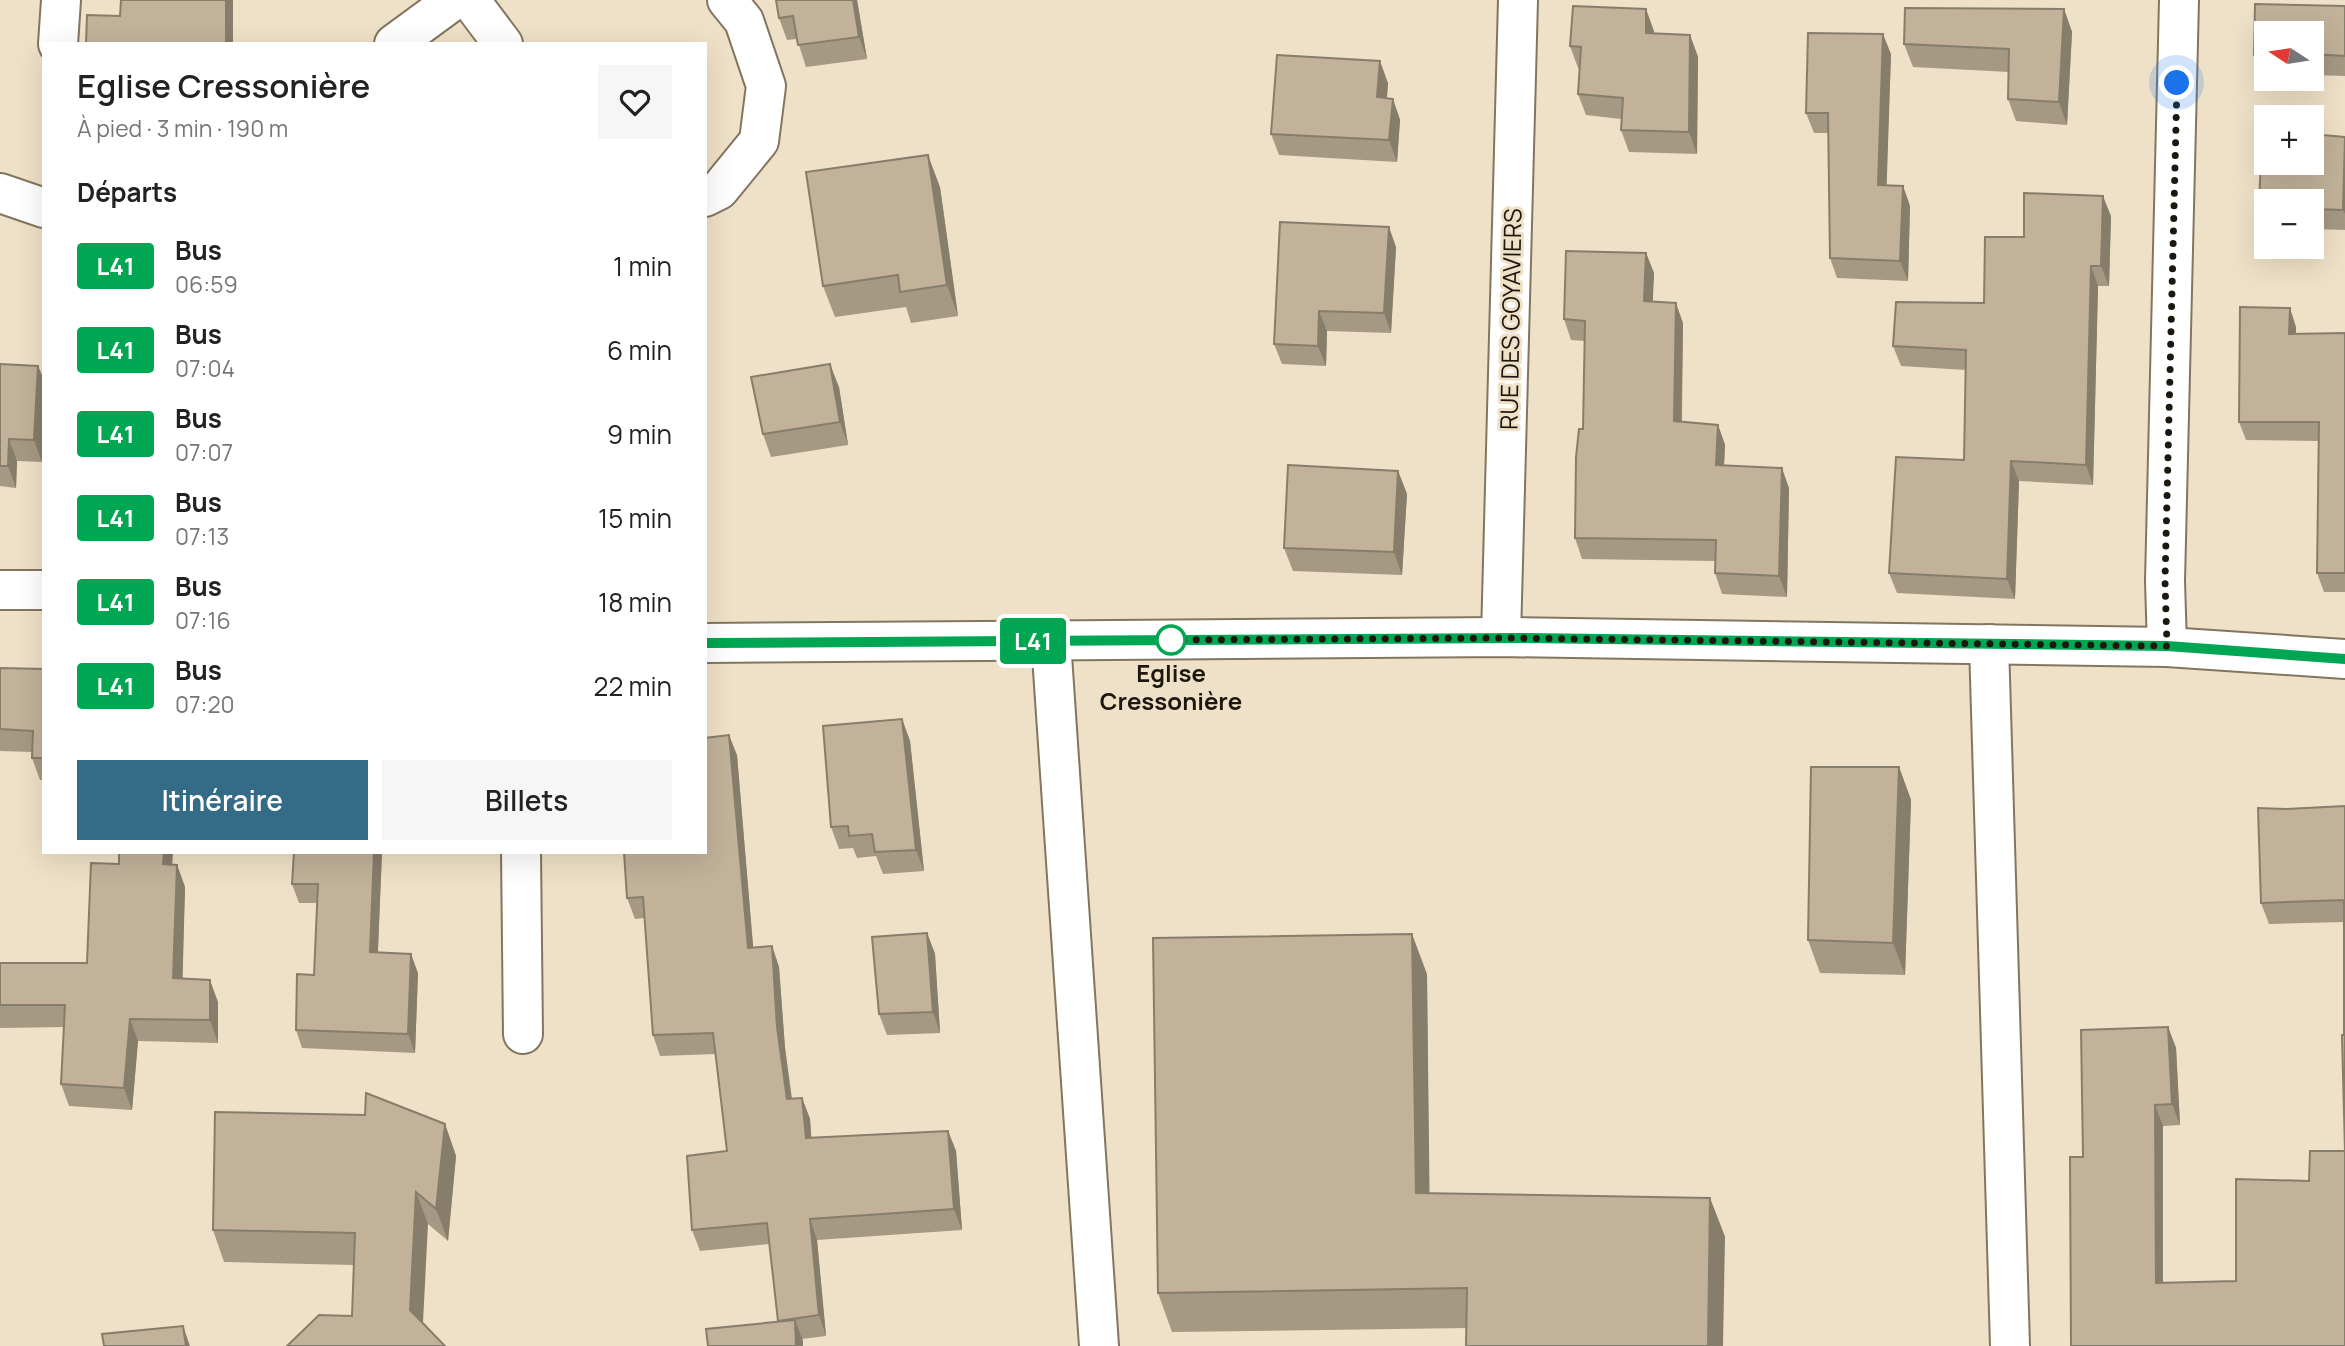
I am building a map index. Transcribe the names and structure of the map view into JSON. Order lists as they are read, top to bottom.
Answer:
{
  "streets": {
    "street": ["RUE DES GOYAVIERS"]
  },
  "places": ["Eglise Cressonière"],
  "lines": ["bus line L41"],
  "north": "left",
  "page": {
    "on_map": "L41",
    "map_buttons": ["+", "−"],
    "heading": [
      ["Eglise Cressonière", "À pied · 3 min · 190 m"],
      "Départs"
    ],
    "list": [
      {
        "mark": "L41",
        "name": "Bus",
        "note": "06:59",
        "value": "1 min"
      },
      {
        "mark": "L41",
        "name": "Bus",
        "note": "07:04",
        "value": "6 min"
      },
      {
        "mark": "L41",
        "name": "Bus",
        "note": "07:07",
        "value": "9 min"
      },
      {
        "mark": "L41",
        "name": "Bus",
        "note": "07:13",
        "value": "15 min"
      },
      {
        "mark": "L41",
        "name": "Bus",
        "note": "07:16",
        "value": "18 min"
      },
      {
        "mark": "L41",
        "name": "Bus",
        "note": "07:20",
        "value": "22 min"
      }
    ],
    "buttons": ["Itinéraire", "Billets"]
  }
}
